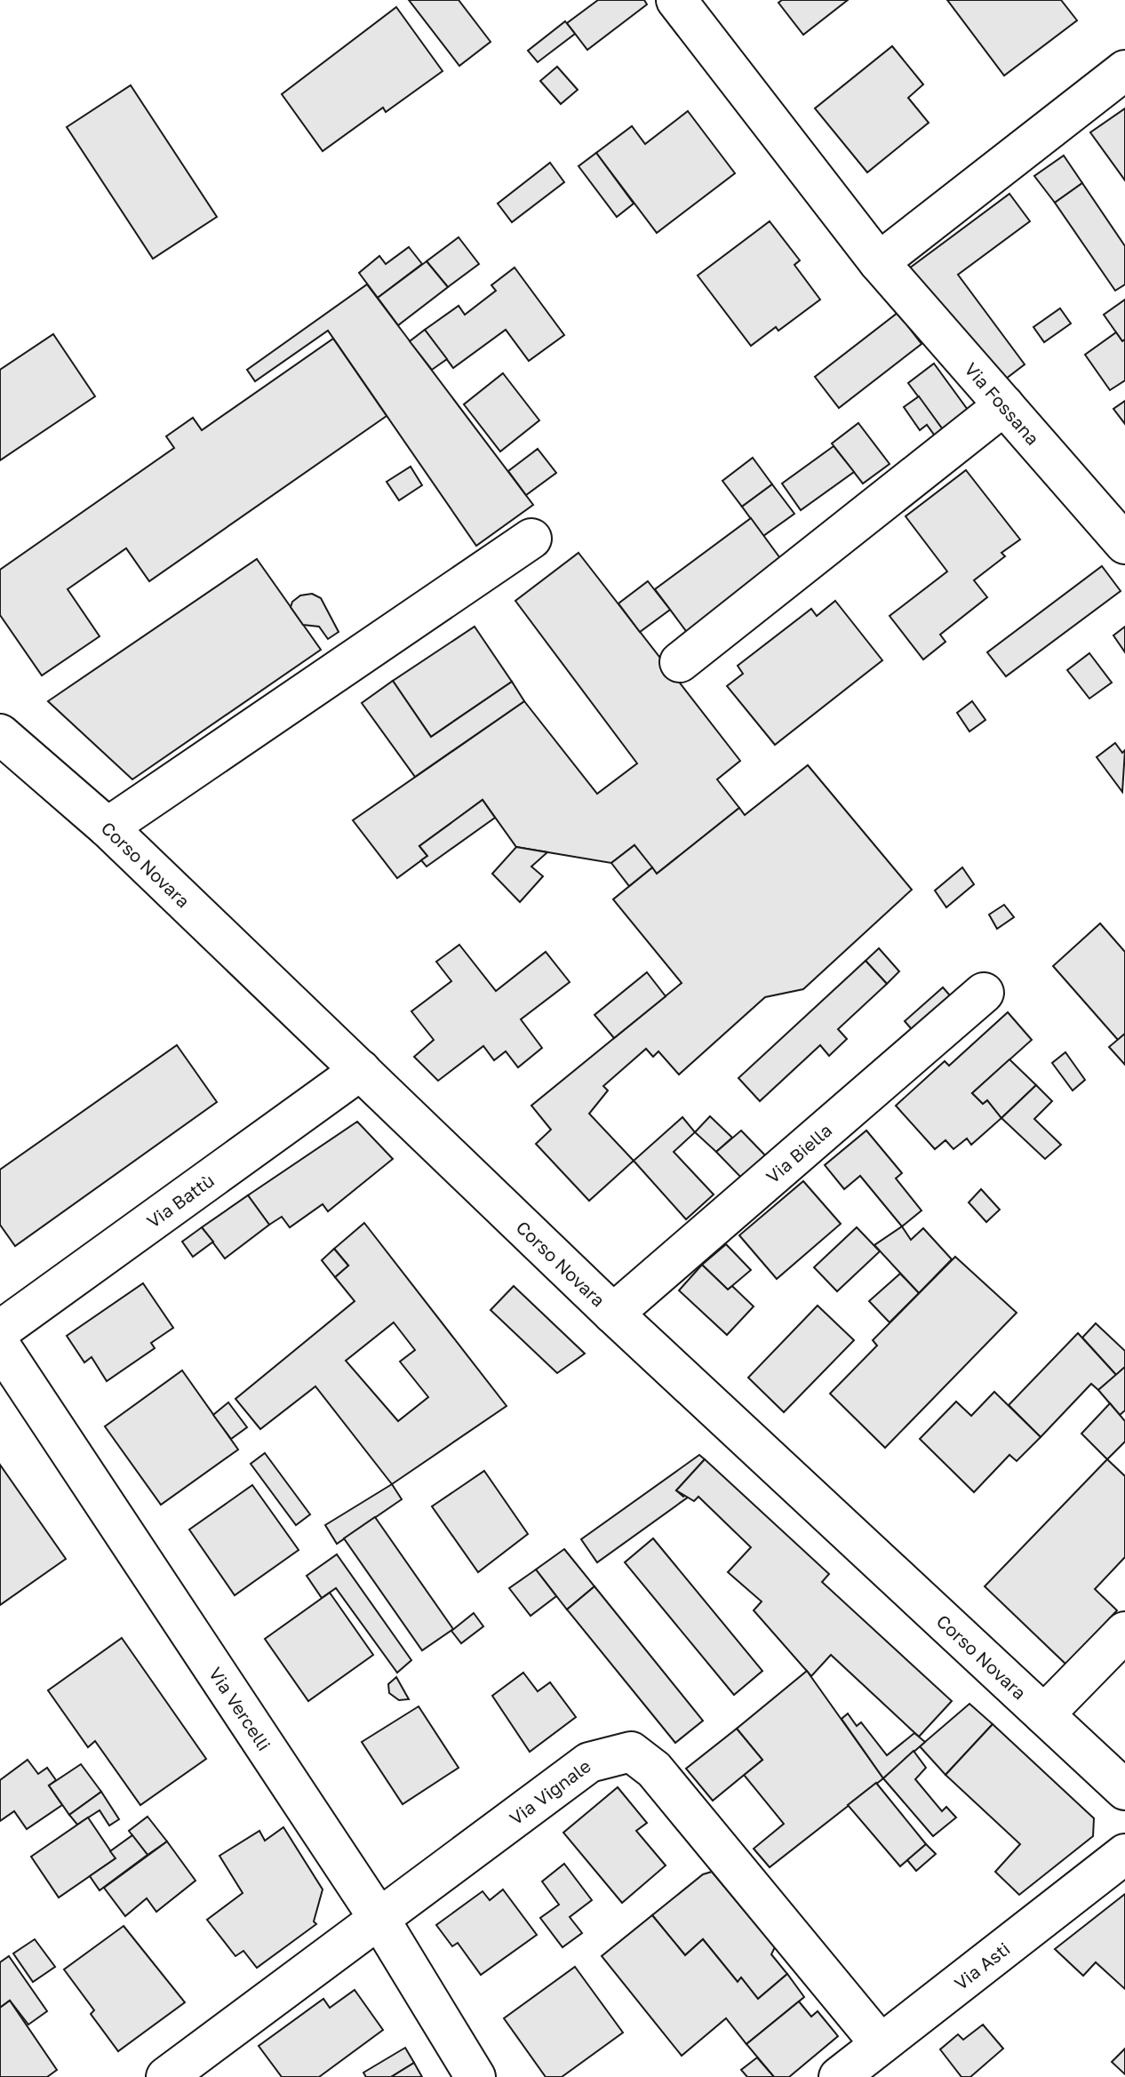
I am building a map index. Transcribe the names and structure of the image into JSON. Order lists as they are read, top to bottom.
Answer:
{
  "streets": {
    "street": [
      "Via Fossana",
      "Corso Novara",
      "Via Biella",
      "Via Battù",
      "Via Vercelli",
      "Via Vignale",
      "Via Asti"
    ]
  },
  "crossings": [
    ["Corso Novara", "Via Biella"],
    ["Corso Novara", "Via Battù"],
    ["Via Vercelli", "Via Vignale"],
    ["Via Vignale", "Via Asti"]
  ]
}
